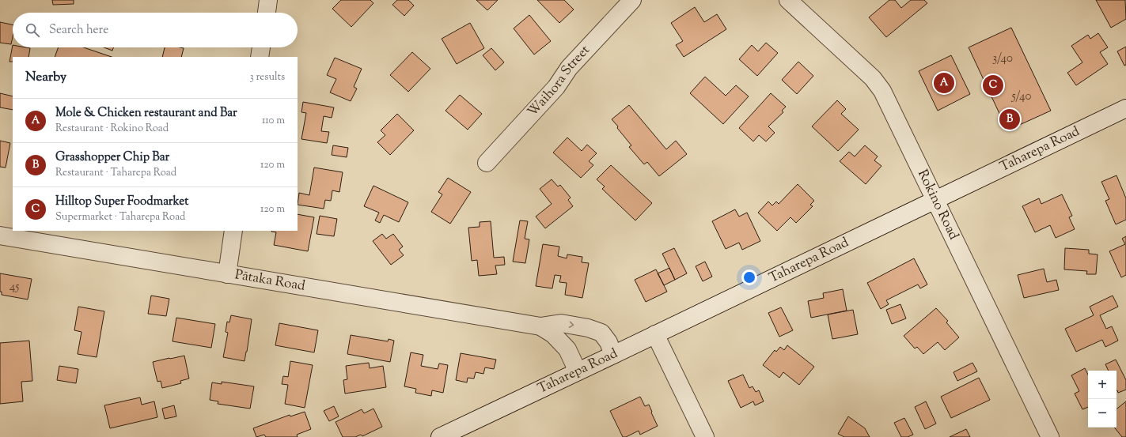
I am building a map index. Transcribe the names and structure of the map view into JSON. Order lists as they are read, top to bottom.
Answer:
{
  "streets": {
    "street": [
      "Waihora Street",
      "Taharepa Road",
      "Rokino Road",
      "Pātaka Road"
    ]
  },
  "crossings": [
    ["Taharepa Road", "Rokino Road"],
    ["Taharepa Road", "Pātaka Road"]
  ],
  "house_numbers": ["3/40", "5/40", "45"],
  "page": {
    "search": "Search here",
    "heading": ["Nearby", "3 results"],
    "pins": ["A", "C", "B"],
    "list": [
      {
        "mark": "A",
        "name": "Mole & Chicken restaurant and Bar",
        "note": "Restaurant · Rokino Road",
        "value": "110 m"
      },
      {
        "mark": "B",
        "name": "Grasshopper Chip Bar",
        "note": "Restaurant · Taharepa Road",
        "value": "120 m"
      },
      {
        "mark": "C",
        "name": "Hilltop Super Foodmarket",
        "note": "Supermarket · Taharepa Road",
        "value": "120 m"
      }
    ],
    "map_buttons": ["+", "−"]
  }
}
